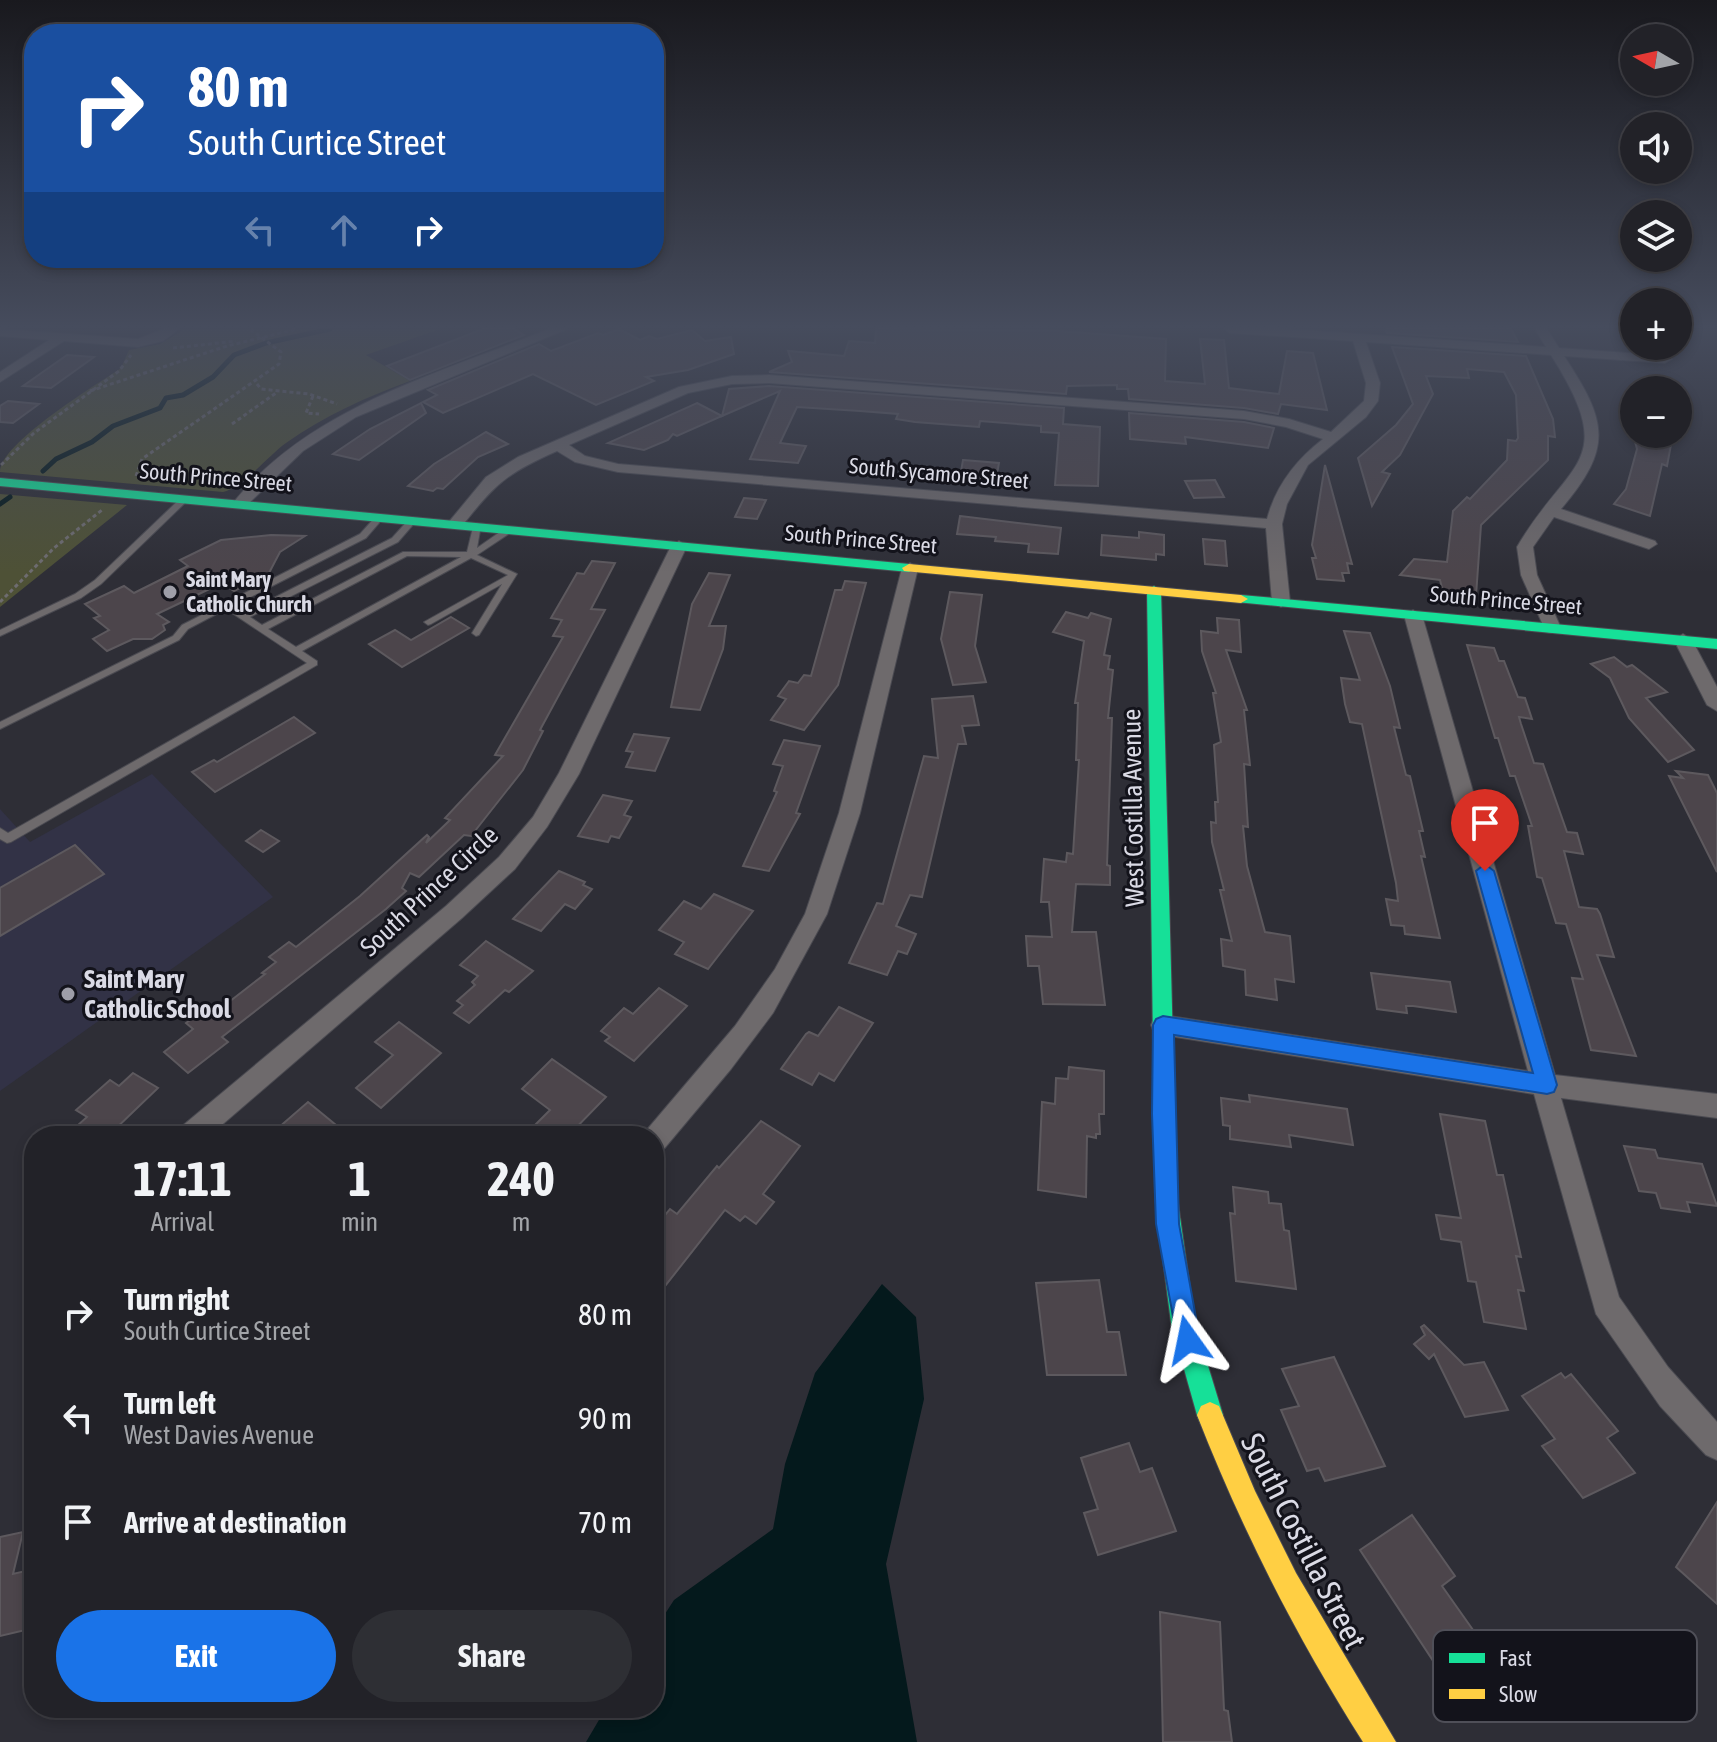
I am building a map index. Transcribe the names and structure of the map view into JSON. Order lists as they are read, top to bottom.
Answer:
{
  "streets": {
    "street": [
      "South Sycamore Street",
      "South Prince Street",
      "West Costilla Avenue",
      "South Prince Circle",
      "South Costilla Street"
    ]
  },
  "crossings": [
    ["South Prince Street", "West Costilla Avenue"],
    ["South Prince Street", "South Prince Circle"],
    ["West Costilla Avenue", "South Costilla Street"]
  ],
  "places": ["Saint Mary Catholic Church", "Saint Mary Catholic School"],
  "legend": ["Fast", "Slow"],
  "north": "left",
  "page": {
    "map_buttons": ["+", "−"],
    "turn": ["80 m", "South Curtice Street"],
    "eta": [
      "17:11",
      "Arrival",
      "1",
      "min",
      "240",
      "m"
    ],
    "list": [
      {
        "name": "Turn right",
        "note": "South Curtice Street",
        "value": "80 m"
      },
      {
        "name": "Turn left",
        "note": "West Davies Avenue",
        "value": "90 m"
      },
      {
        "name": "Arrive at destination",
        "value": "70 m"
      }
    ],
    "buttons": ["Exit", "Share"]
  }
}
